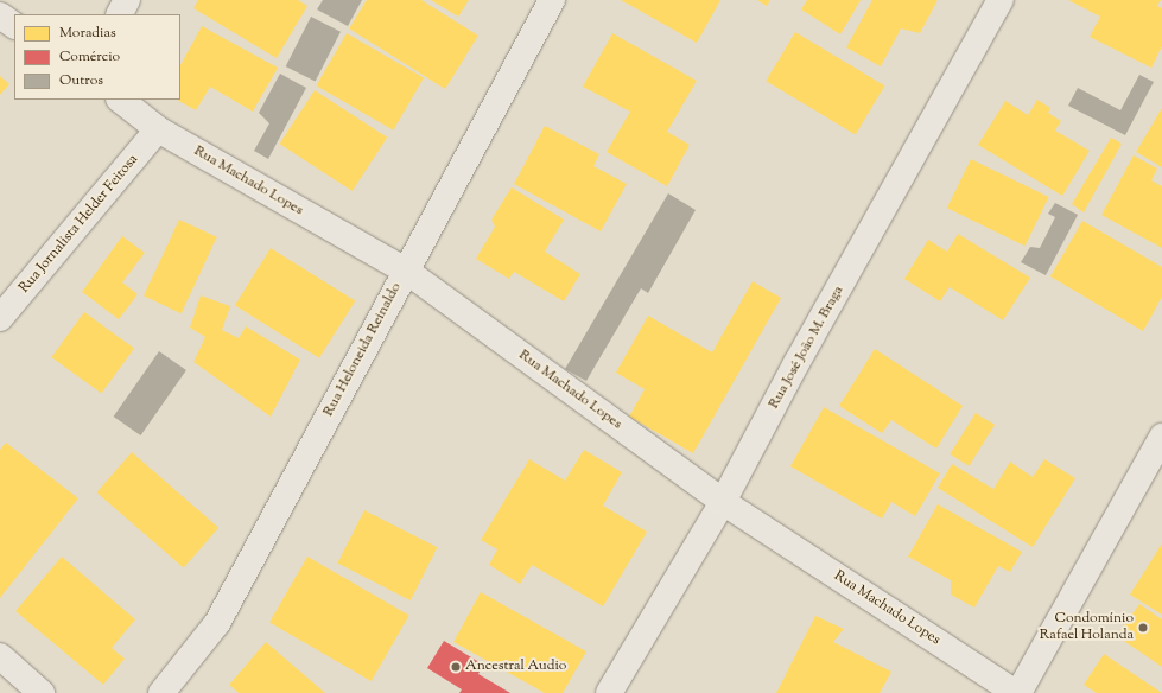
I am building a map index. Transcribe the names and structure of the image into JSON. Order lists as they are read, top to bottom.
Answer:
{
  "streets": {
    "street": [
      "Rua Machado Lopes",
      "Rua Jornalista Helder Feitosa",
      "Rua José João M. Braga",
      "Rua Heloneida Reinaldo"
    ]
  },
  "crossings": [
    ["Rua Machado Lopes", "Rua Jornalista Helder Feitosa"],
    ["Rua Machado Lopes", "Rua José João M. Braga"],
    ["Rua Machado Lopes", "Rua Heloneida Reinaldo"]
  ],
  "places": ["Condomínio Rafael Holanda", "Ancestral Audio"],
  "legend": ["Moradias", "Comércio", "Outros"]
}
